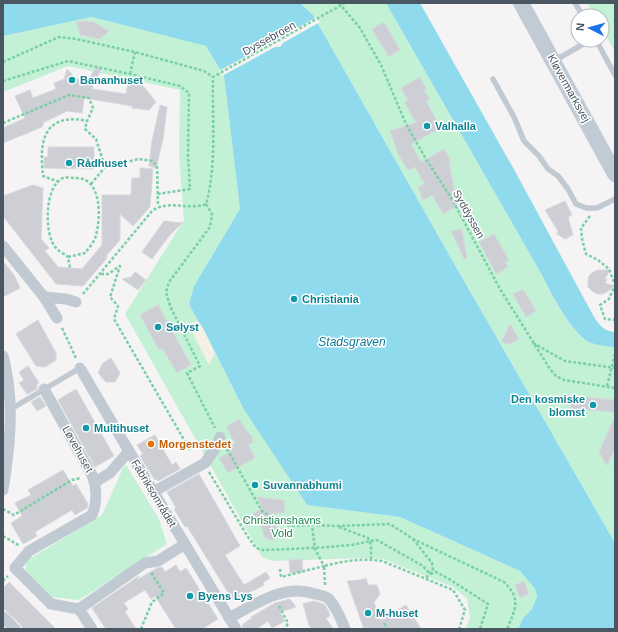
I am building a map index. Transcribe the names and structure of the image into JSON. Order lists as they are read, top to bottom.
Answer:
{
  "streets": {
    "street": ["Kløvermarksvej", "Løvehuset", "Fabriksområdet"],
    "path": ["Dyssebroen", "Syddyssen"]
  },
  "crossings": [
    ["Dyssebroen", "Syddyssen"]
  ],
  "water": ["Stadsgraven"],
  "parks": ["Christianshavns Vold"],
  "places": [
    "Bananhuset",
    "Valhalla",
    "Rådhuset",
    "Christiania",
    "Sølyst",
    "Den kosmiske blomst",
    "Multihuset",
    "Morgenstedet",
    "Suvannabhumi",
    "Byens Lys",
    "M-huset"
  ],
  "north": "left"
}
